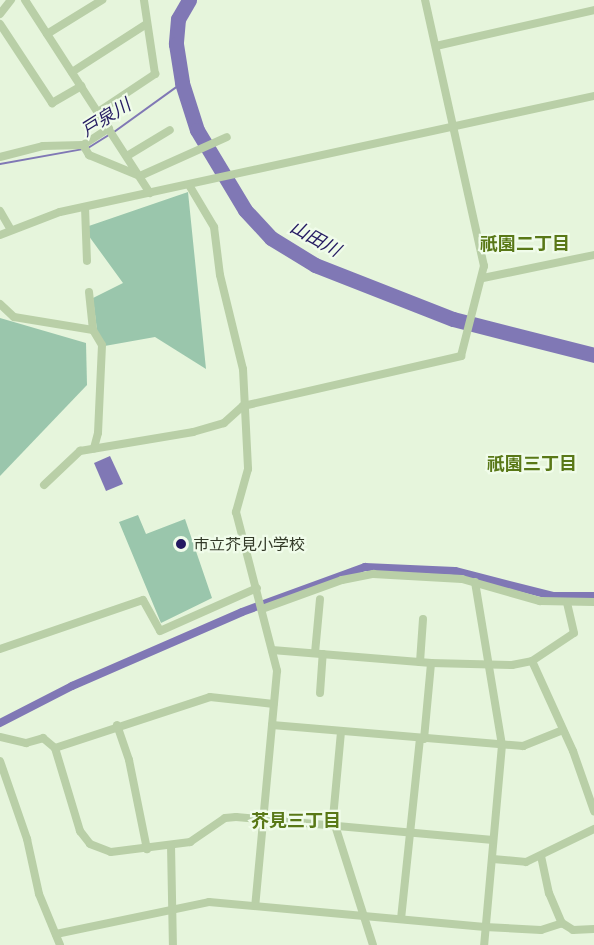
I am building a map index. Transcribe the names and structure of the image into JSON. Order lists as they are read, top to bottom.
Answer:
{
  "districts": ["祇園二丁目", "祇園三丁目", "芥見三丁目"],
  "water": ["戸泉川", "山田川"],
  "places": ["市立芥見小学校"]
}
